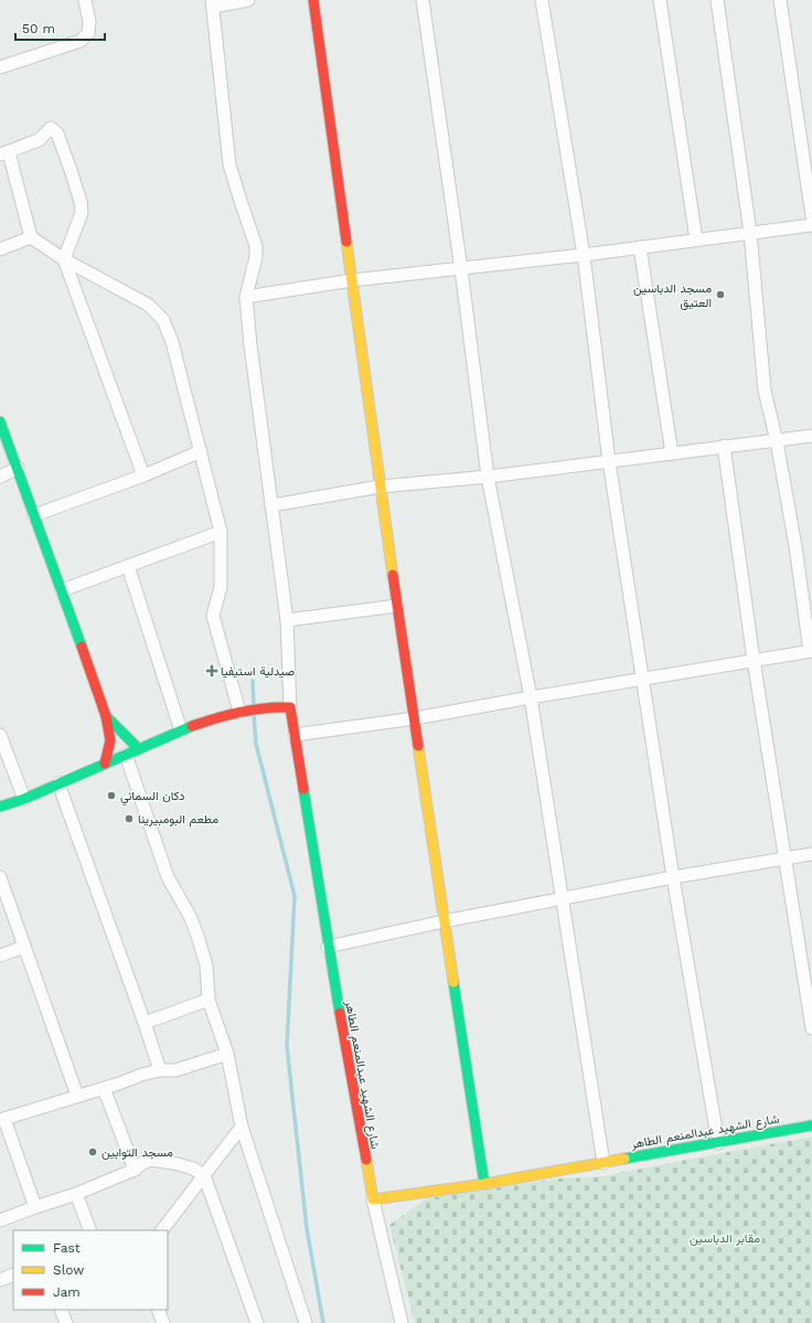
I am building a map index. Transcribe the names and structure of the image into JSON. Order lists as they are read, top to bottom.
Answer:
{
  "streets": {
    "street": ["شارع الشهيد عبدالمنعم الطاهر"]
  },
  "parks": ["مقابر الدباسين"],
  "places": {
    "other": [
      "مسجد الدباسين العتيق",
      "دكان السماني",
      "مطعم البومبيرينا",
      "مسجد التوابين"
    ],
    "health": ["صيدلية استيفيا"]
  },
  "legend": ["Fast", "Slow", "Jam"],
  "scale_bar": "50 m"
}
